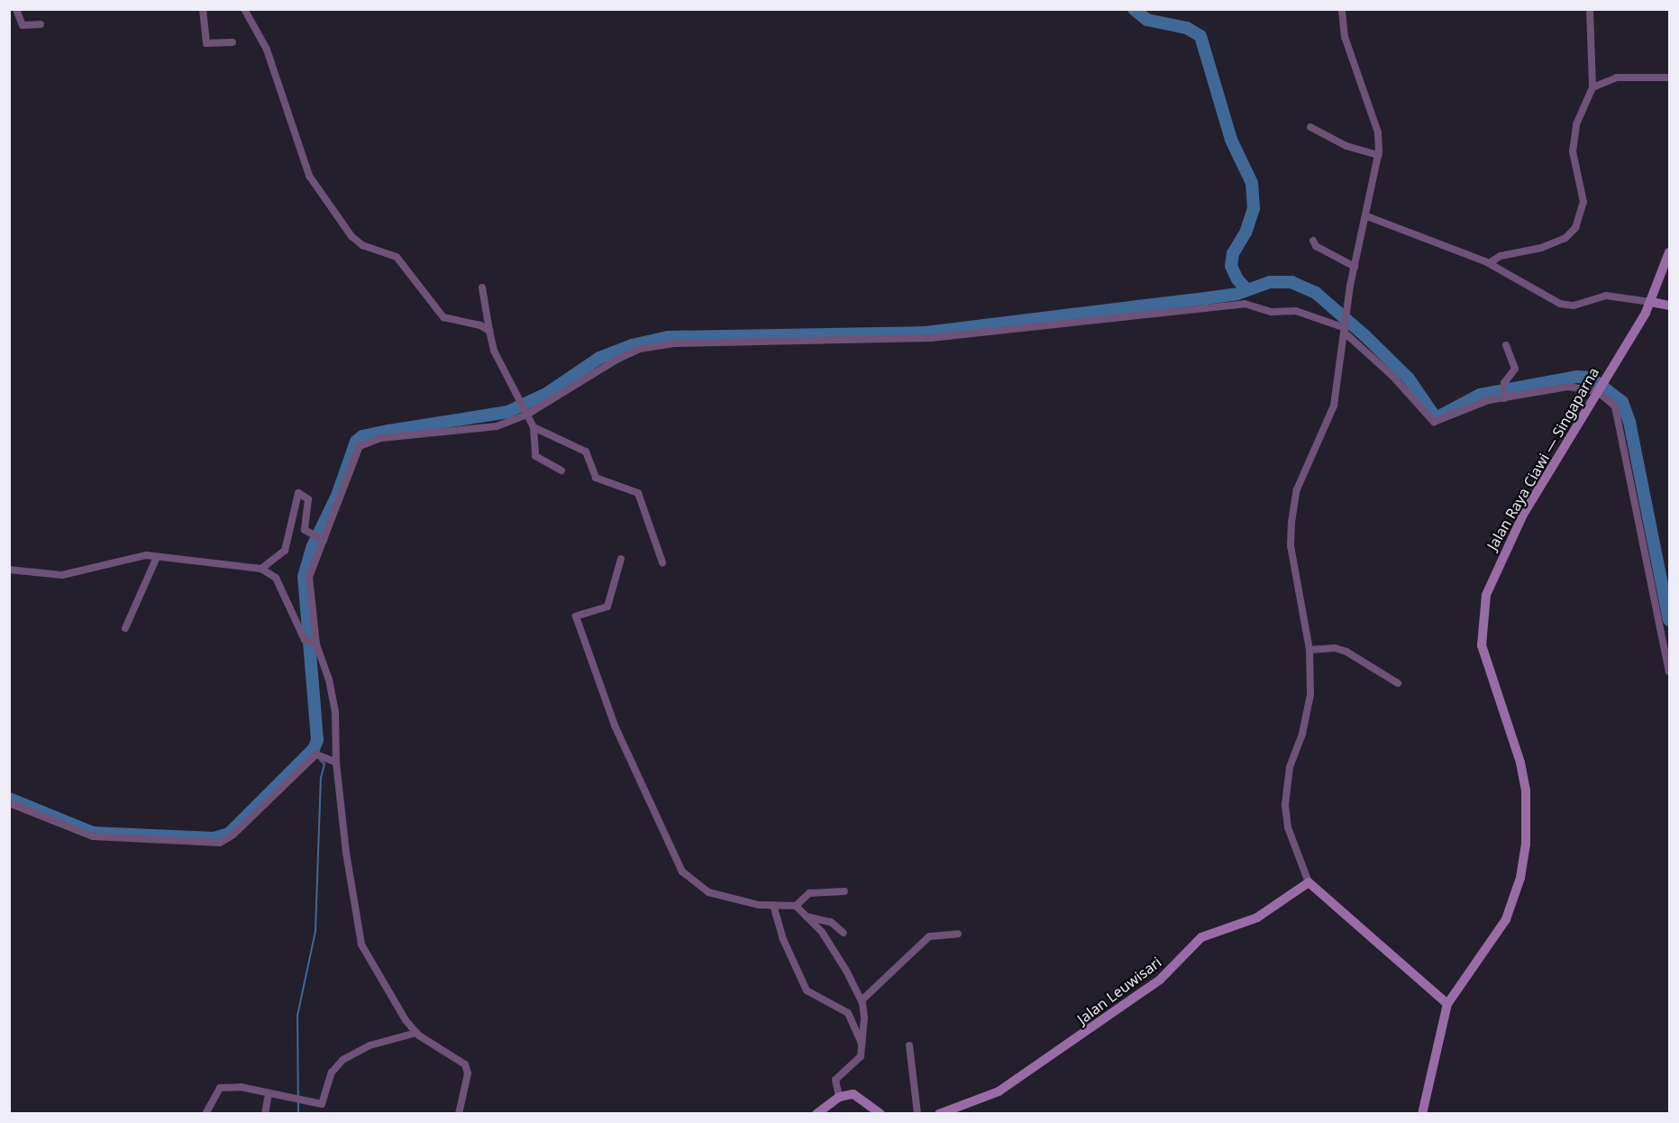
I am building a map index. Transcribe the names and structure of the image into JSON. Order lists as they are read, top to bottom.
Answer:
{
  "streets": {
    "main road": ["Jalan Raya Ciawi — Singaparna", "Jalan Leuwisari"]
  }
}
